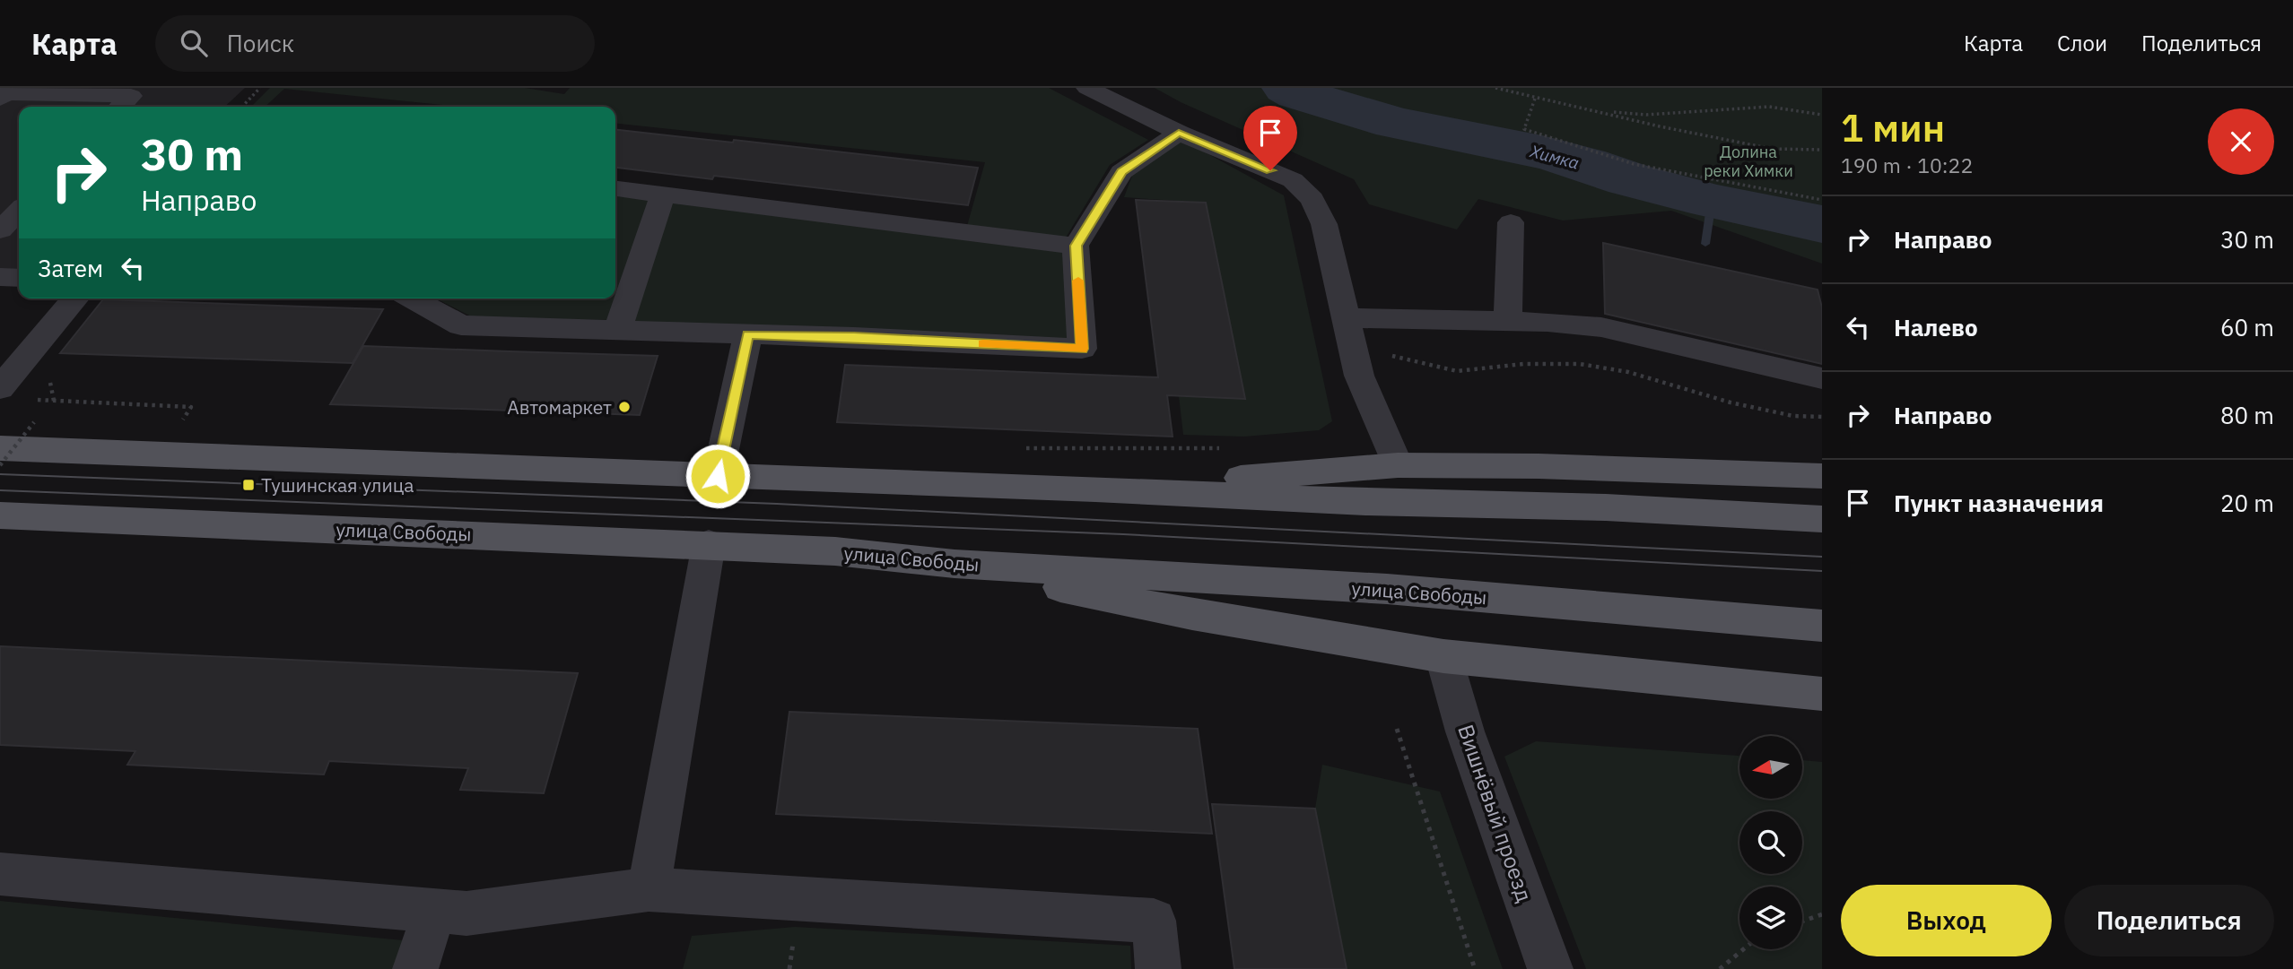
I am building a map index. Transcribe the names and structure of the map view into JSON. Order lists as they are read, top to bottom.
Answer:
{
  "streets": {
    "main road": ["улица Свободы"],
    "street": ["Вишнёвый проезд"]
  },
  "water": ["Химка"],
  "parks": ["Долина реки Химки"],
  "places": {
    "other": ["Автомаркет"],
    "transit": ["Тушинская улица"]
  },
  "north": "left",
  "page": {
    "header": "Карта",
    "search": "Поиск",
    "nav": ["Карта", "Слои", "Поделиться"],
    "heading": ["1 мин", "190 m · 10:22"],
    "turn": ["30 m", "Направо"],
    "list": [
      {
        "name": "Направо",
        "value": "30 m"
      },
      {
        "name": "Налево",
        "value": "60 m"
      },
      {
        "name": "Направо",
        "value": "80 m"
      },
      {
        "name": "Пункт назначения",
        "value": "20 m"
      }
    ],
    "then": "Затем",
    "buttons": ["Выход", "Поделиться"]
  }
}
